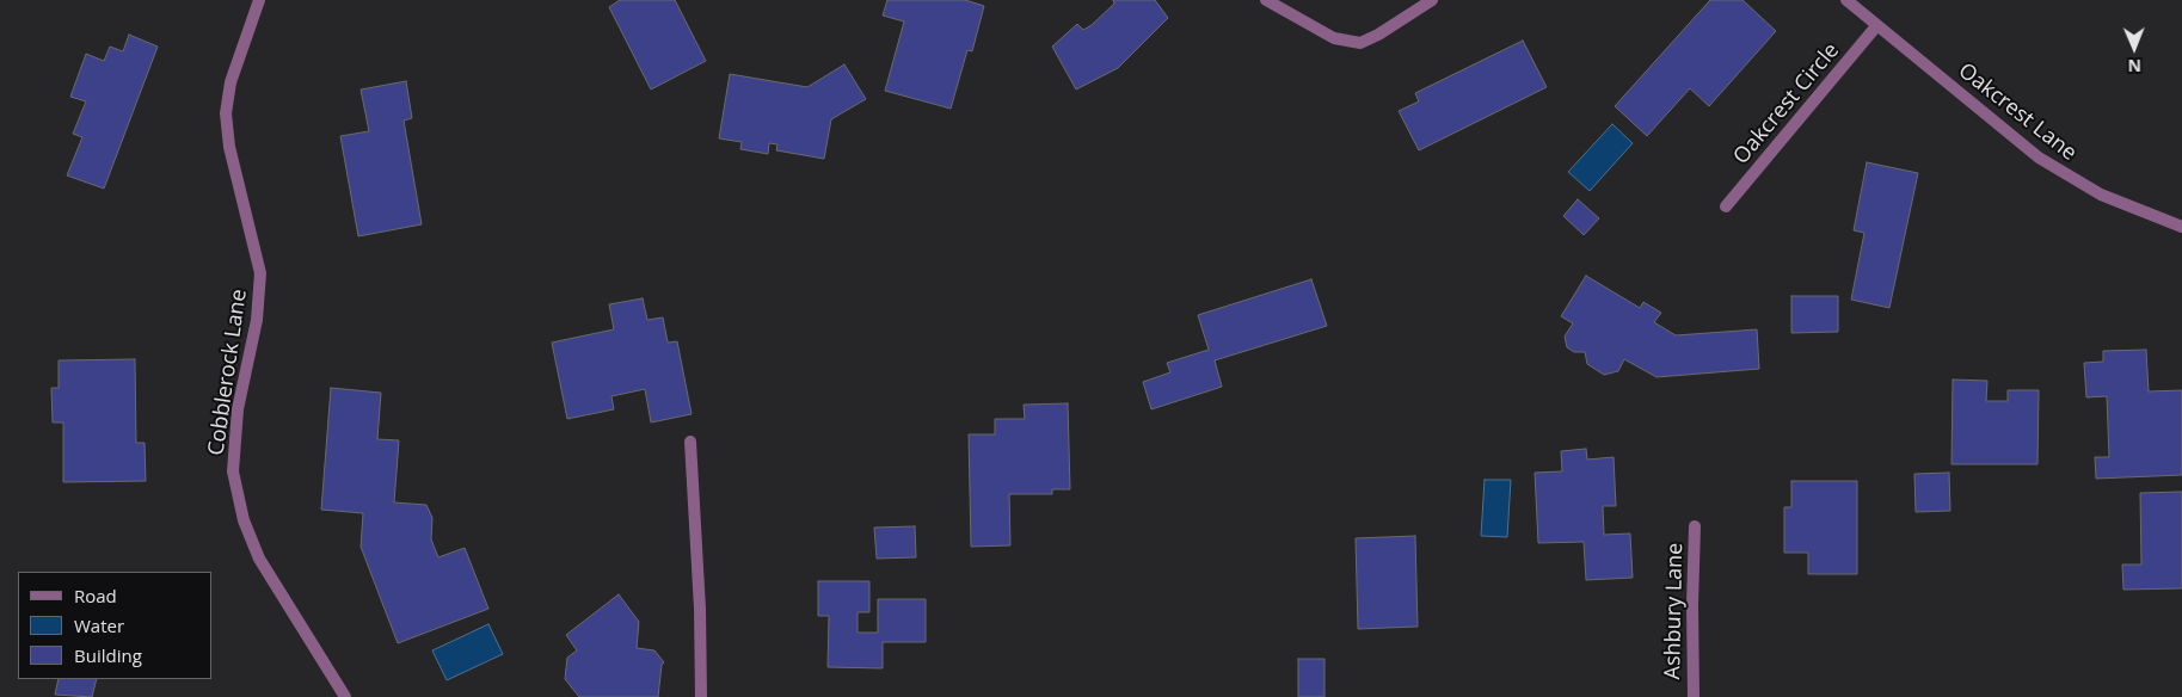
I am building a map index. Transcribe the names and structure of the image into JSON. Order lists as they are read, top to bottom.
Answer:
{
  "streets": {
    "street": [
      "Oakcrest Circle",
      "Oakcrest Lane",
      "Cobblerock Lane",
      "Ashbury Lane"
    ]
  },
  "crossings": [
    ["Oakcrest Circle", "Oakcrest Lane"]
  ],
  "legend": ["Road", "Water", "Building"],
  "north": "bottom"
}
